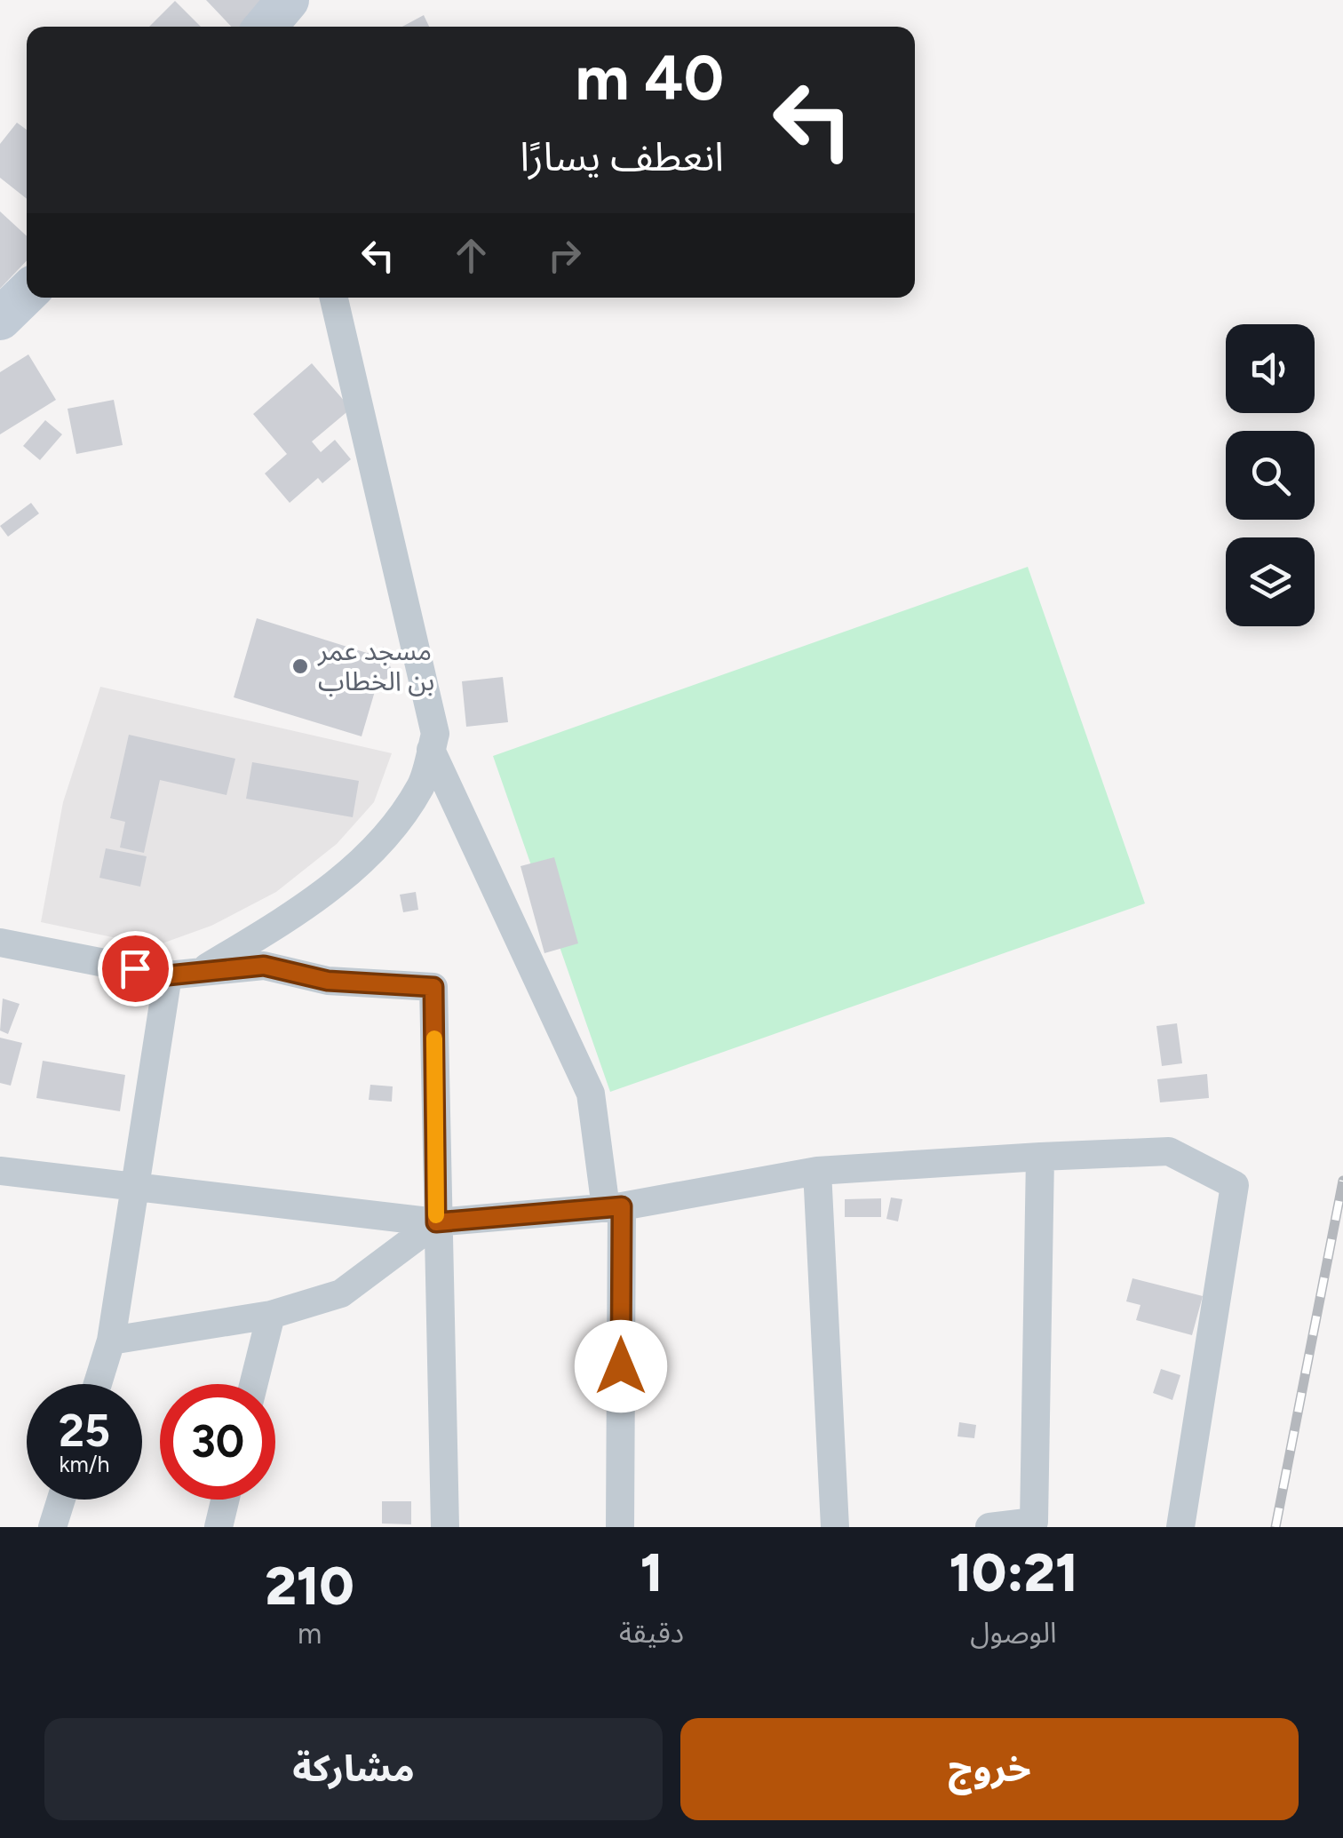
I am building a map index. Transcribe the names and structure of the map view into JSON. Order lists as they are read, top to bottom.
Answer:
{
  "places": ["مسجد عمر بن الخطاب"],
  "page": {
    "turn": ["40 m", "انعطف يسارًا"],
    "speed": "25 km/h",
    "limit": "30",
    "eta": [
      "10:21",
      "الوصول",
      "1",
      "دقيقة",
      "210",
      "m"
    ],
    "buttons": ["خروج", "مشاركة"]
  }
}
